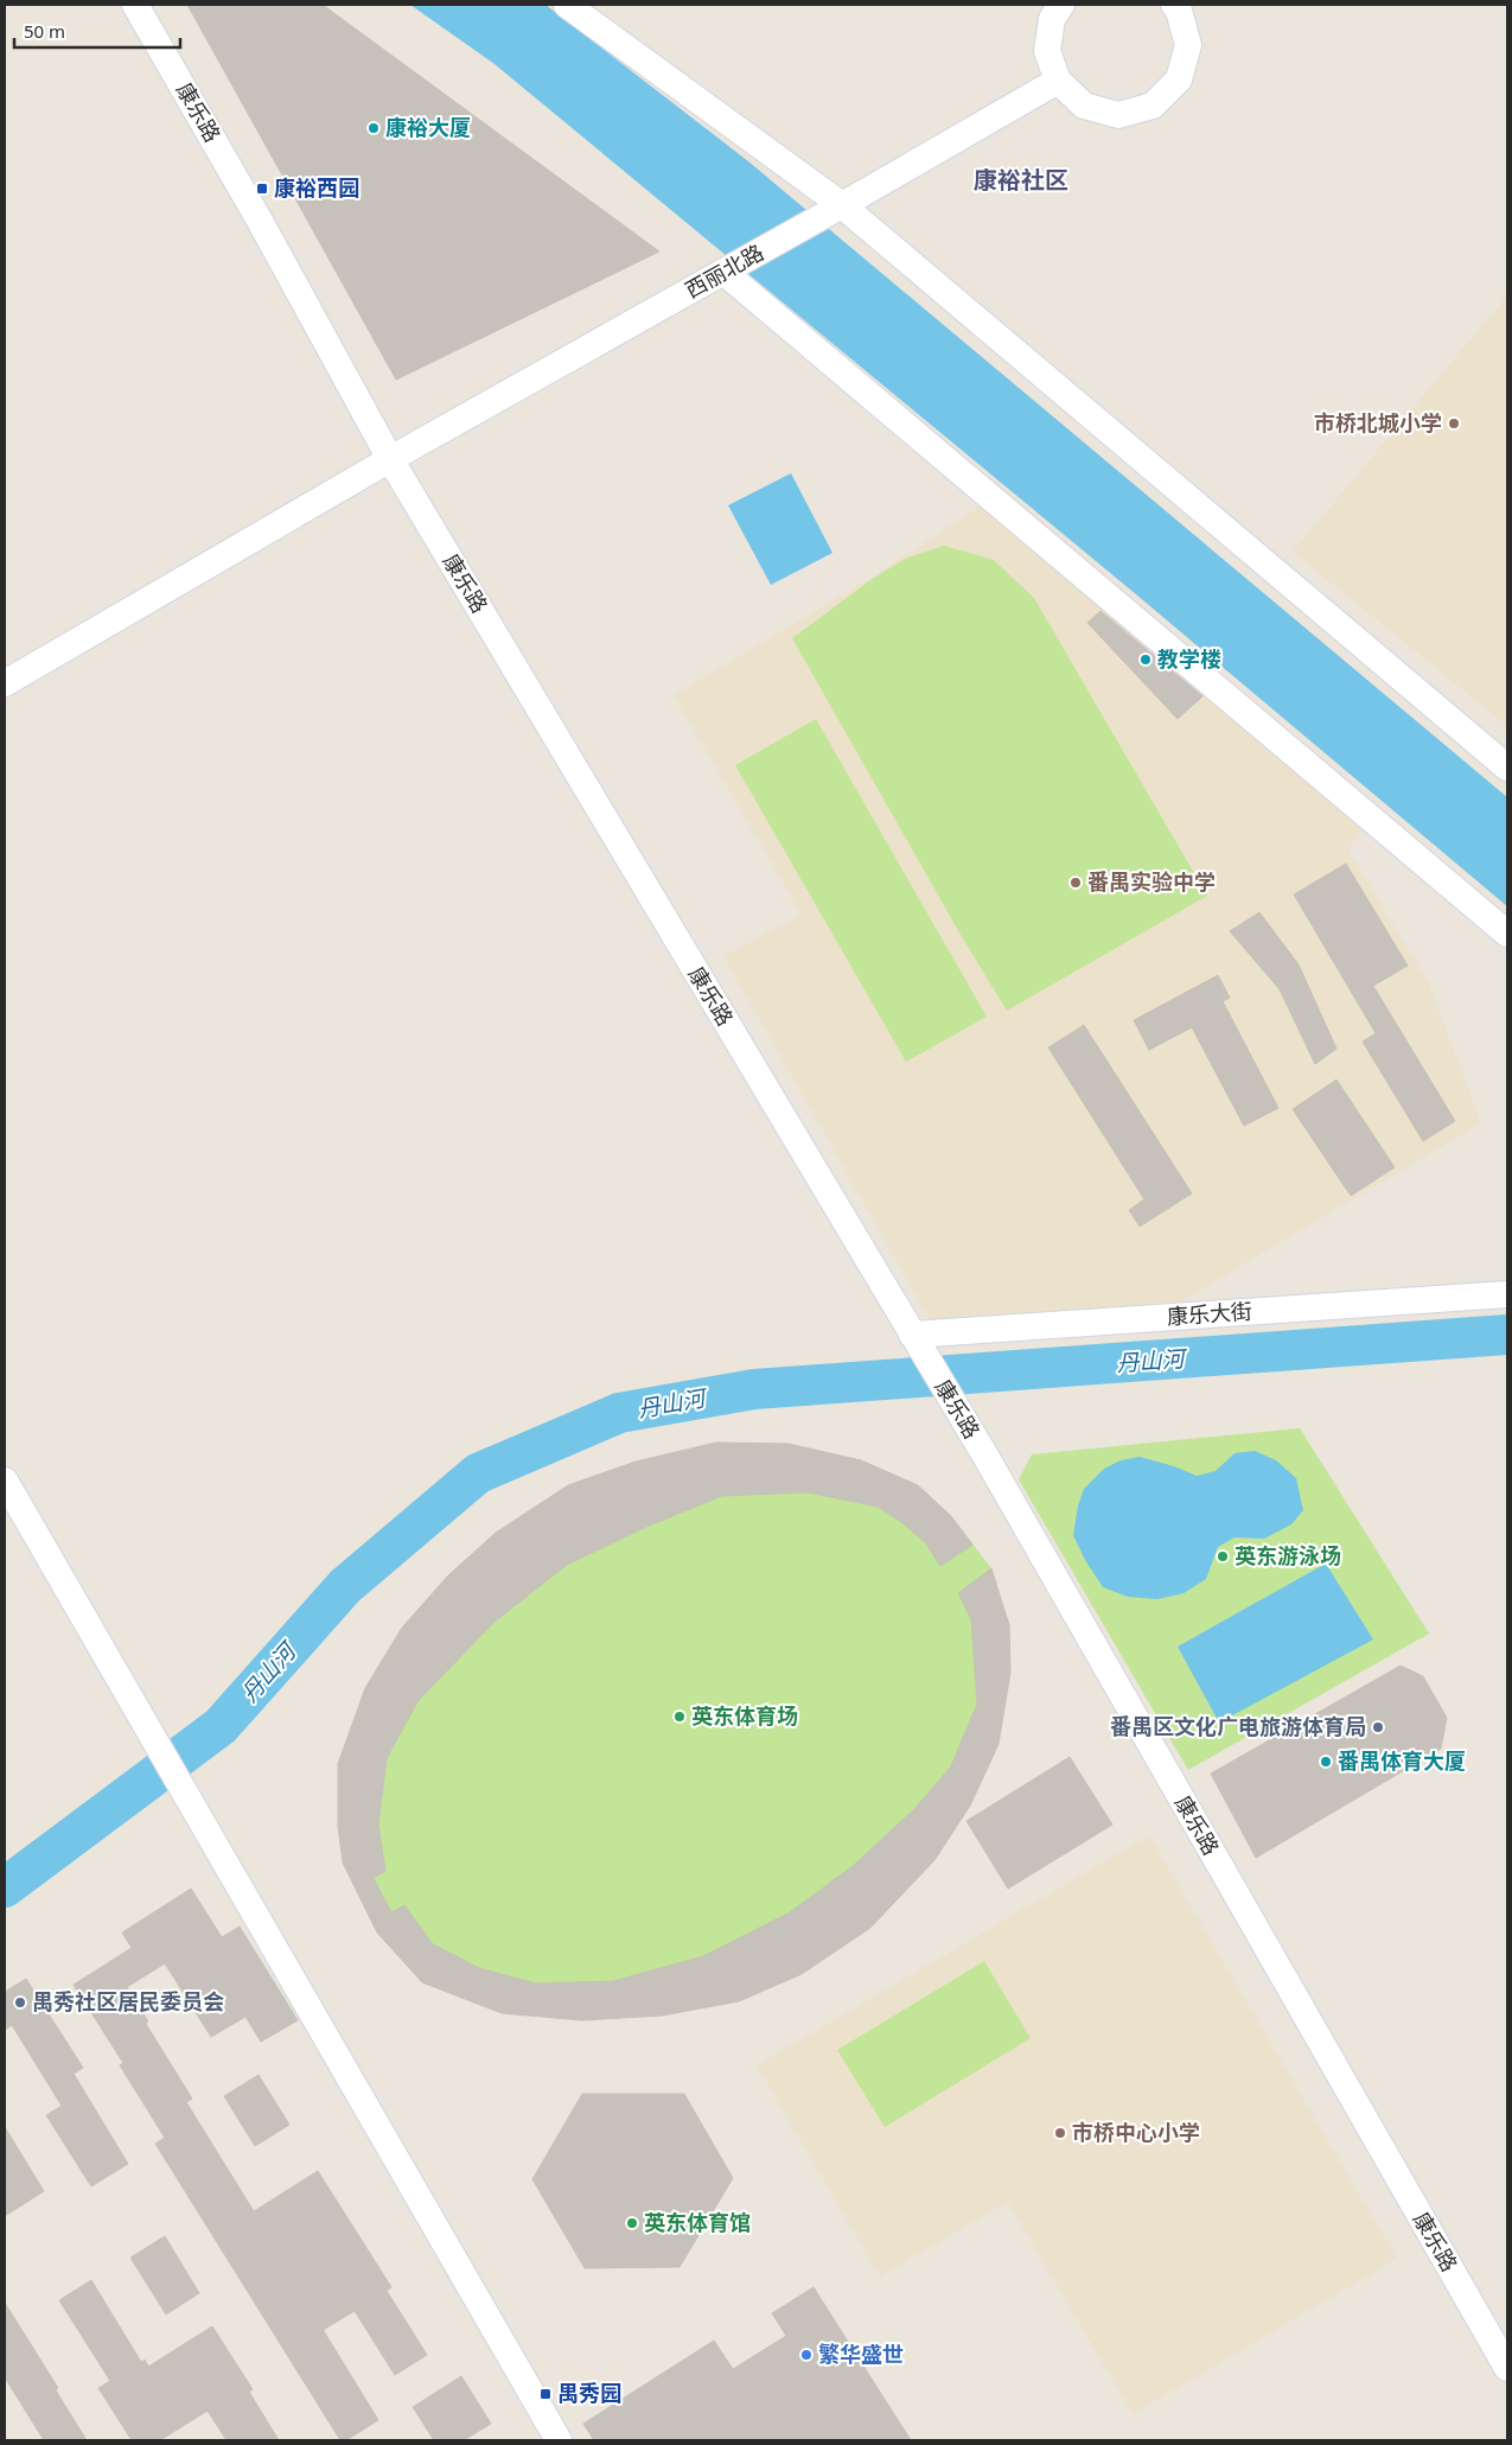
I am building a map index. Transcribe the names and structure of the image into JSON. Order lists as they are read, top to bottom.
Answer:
{
  "streets": {
    "street": ["康乐路", "西丽北路", "康乐大街"]
  },
  "crossings": [
    ["康乐路", "西丽北路"],
    ["康乐路", "康乐大街"]
  ],
  "districts": ["康裕社区"],
  "water": ["丹山河"],
  "places": {
    "other": [
      "康裕大厦",
      "市桥北城小学",
      "教学楼",
      "番禺实验中学",
      "英东游泳场",
      "英东体育场",
      "番禺区文化广电旅游体育局",
      "番禺体育大厦",
      "禺秀社区居民委员会",
      "市桥中心小学",
      "英东体育馆",
      "繁华盛世"
    ],
    "transit": ["康裕西园", "禺秀园"]
  },
  "scale_bar": "50 m"
}
